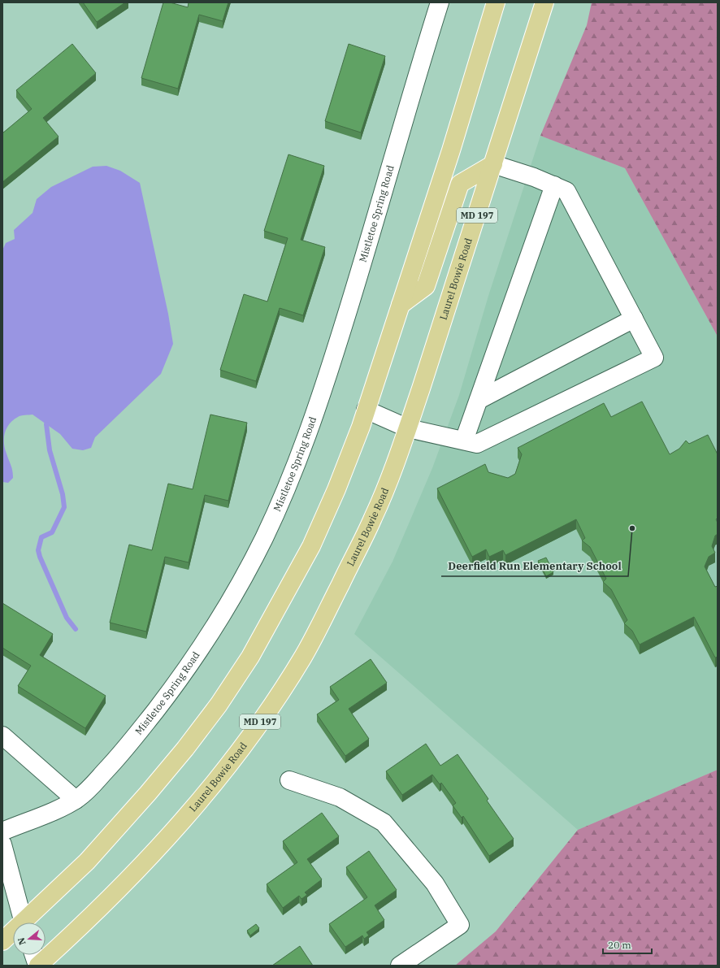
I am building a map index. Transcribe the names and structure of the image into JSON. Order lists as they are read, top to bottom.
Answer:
{
  "streets": {
    "main road": ["MD 197", "Laurel Bowie Road"],
    "street": ["Mistletoe Spring Road"]
  },
  "places": ["Deerfield Run Elementary School"],
  "scale_bar": "20 m",
  "north": "left"
}
